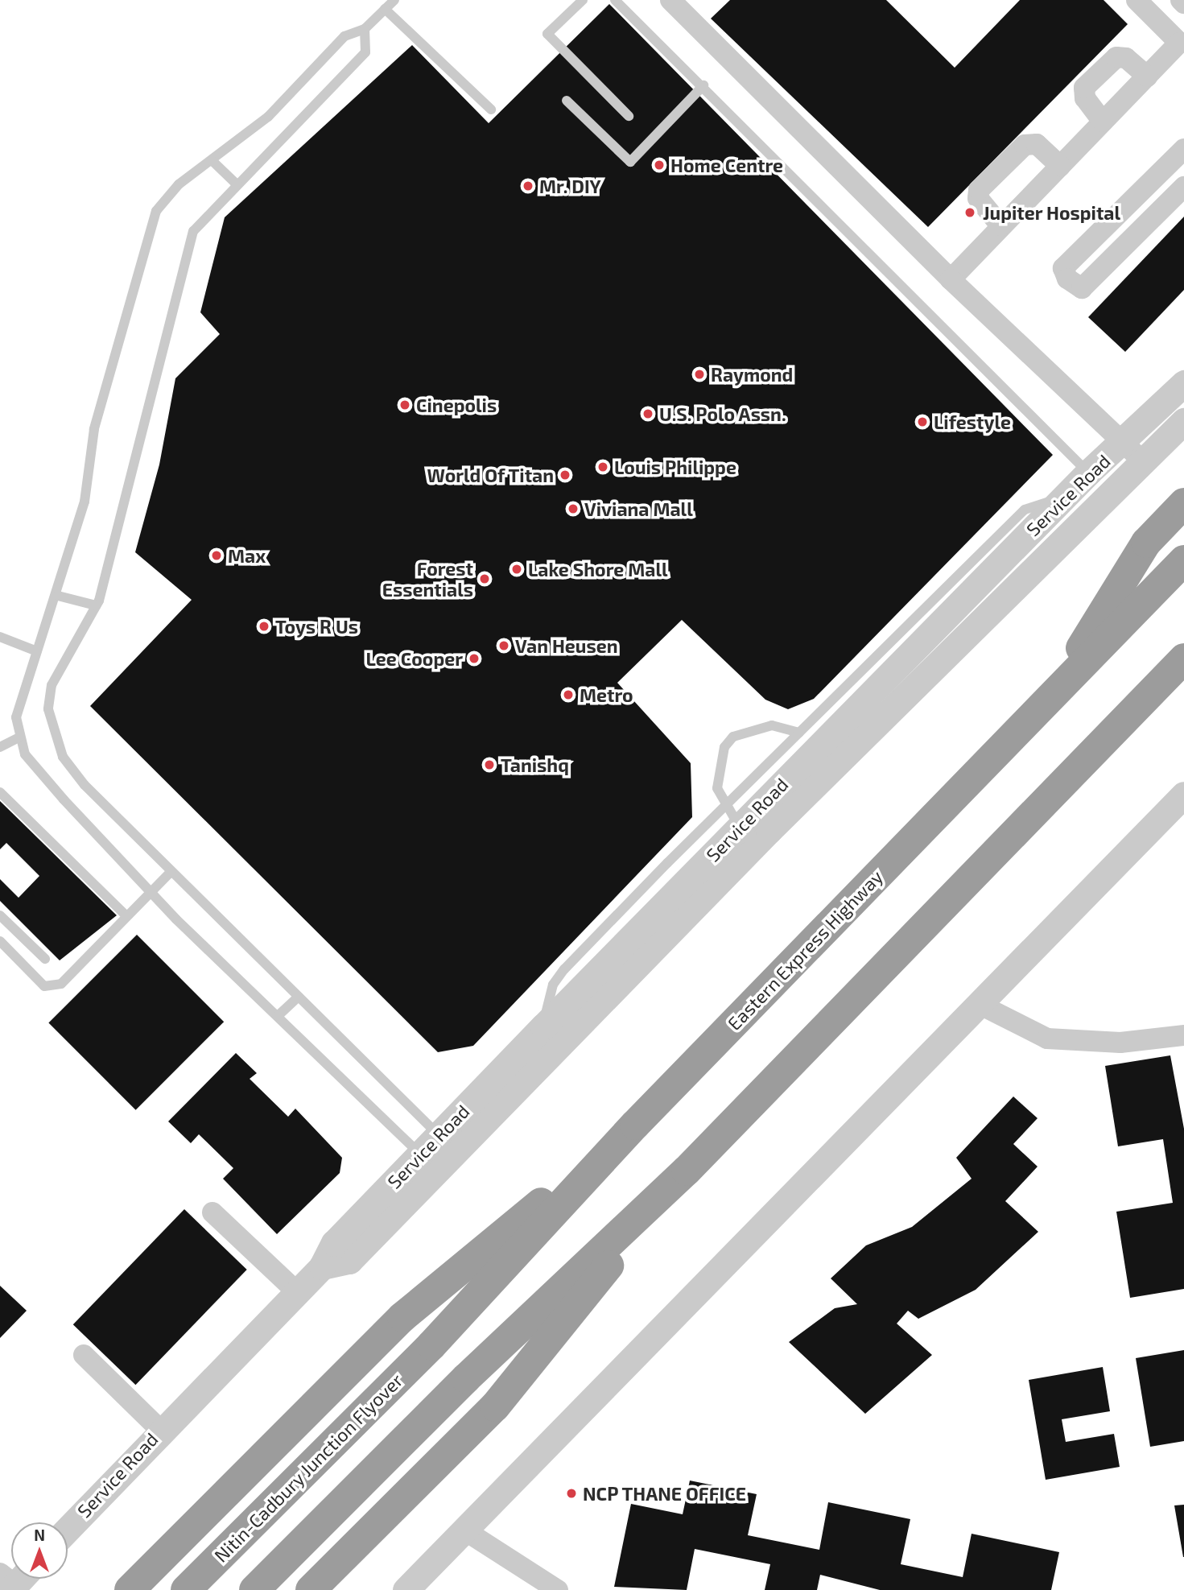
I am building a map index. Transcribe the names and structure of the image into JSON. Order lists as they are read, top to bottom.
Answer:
{
  "streets": {
    "highway": ["Eastern Express Highway", "Nitin-Cadbury Junction Flyover"],
    "street": ["Service Road"]
  },
  "crossings": [
    ["Eastern Express Highway", "Nitin-Cadbury Junction Flyover"]
  ],
  "places": [
    "Home Centre",
    "Mr. DIY",
    "Jupiter Hospital",
    "Raymond",
    "Cinepolis",
    "U.S. Polo Assn.",
    "Lifestyle",
    "Louis Philippe",
    "World Of Titan",
    "Viviana Mall",
    "Max",
    "Lake Shore Mall",
    "Forest Essentials",
    "Toys R Us",
    "Van Heusen",
    "Lee Cooper",
    "Metro",
    "Tanishq",
    "NCP THANE OFFICE"
  ],
  "north": "top"
}
